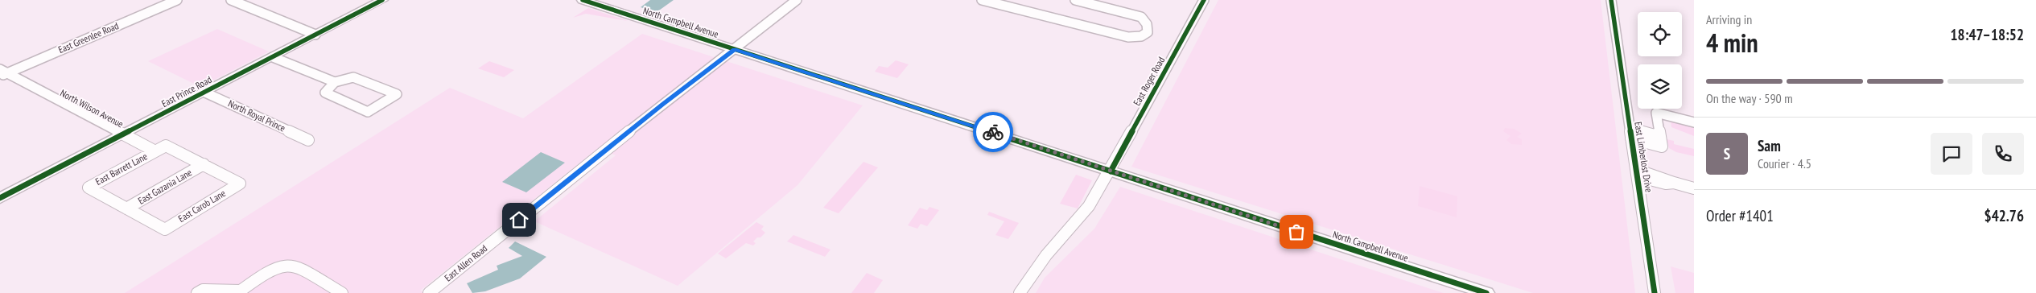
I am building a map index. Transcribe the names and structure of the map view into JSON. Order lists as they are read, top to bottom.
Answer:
{
  "streets": {
    "main road": ["North Campbell Avenue", "East Prince Road"],
    "street": [
      "East Greenlee Road",
      "East Roger Road",
      "North Wilson Avenue",
      "North Royal Prince",
      "East Limberlost Drive",
      "East Barrett Lane",
      "East Gazania Lane",
      "East Carob Lane",
      "East Allen Road"
    ]
  },
  "crossings": [
    ["North Campbell Avenue", "East Roger Road"],
    ["North Campbell Avenue", "East Allen Road"],
    ["East Greenlee Road", "North Wilson Avenue"],
    ["East Prince Road", "North Wilson Avenue"],
    ["East Prince Road", "North Royal Prince"],
    ["North Wilson Avenue", "East Barrett Lane"],
    ["East Barrett Lane", "East Gazania Lane"],
    ["East Barrett Lane", "East Carob Lane"],
    ["East Gazania Lane", "East Carob Lane"]
  ],
  "page": {
    "heading": ["4 min", "Arriving in", "18:47–18:52"],
    "panel": [
      "Sam",
      "Courier · 4.5",
      "Order #1401",
      "$42.76"
    ],
    "bar": "On the way · 590 m",
    "round": "S"
  }
}
